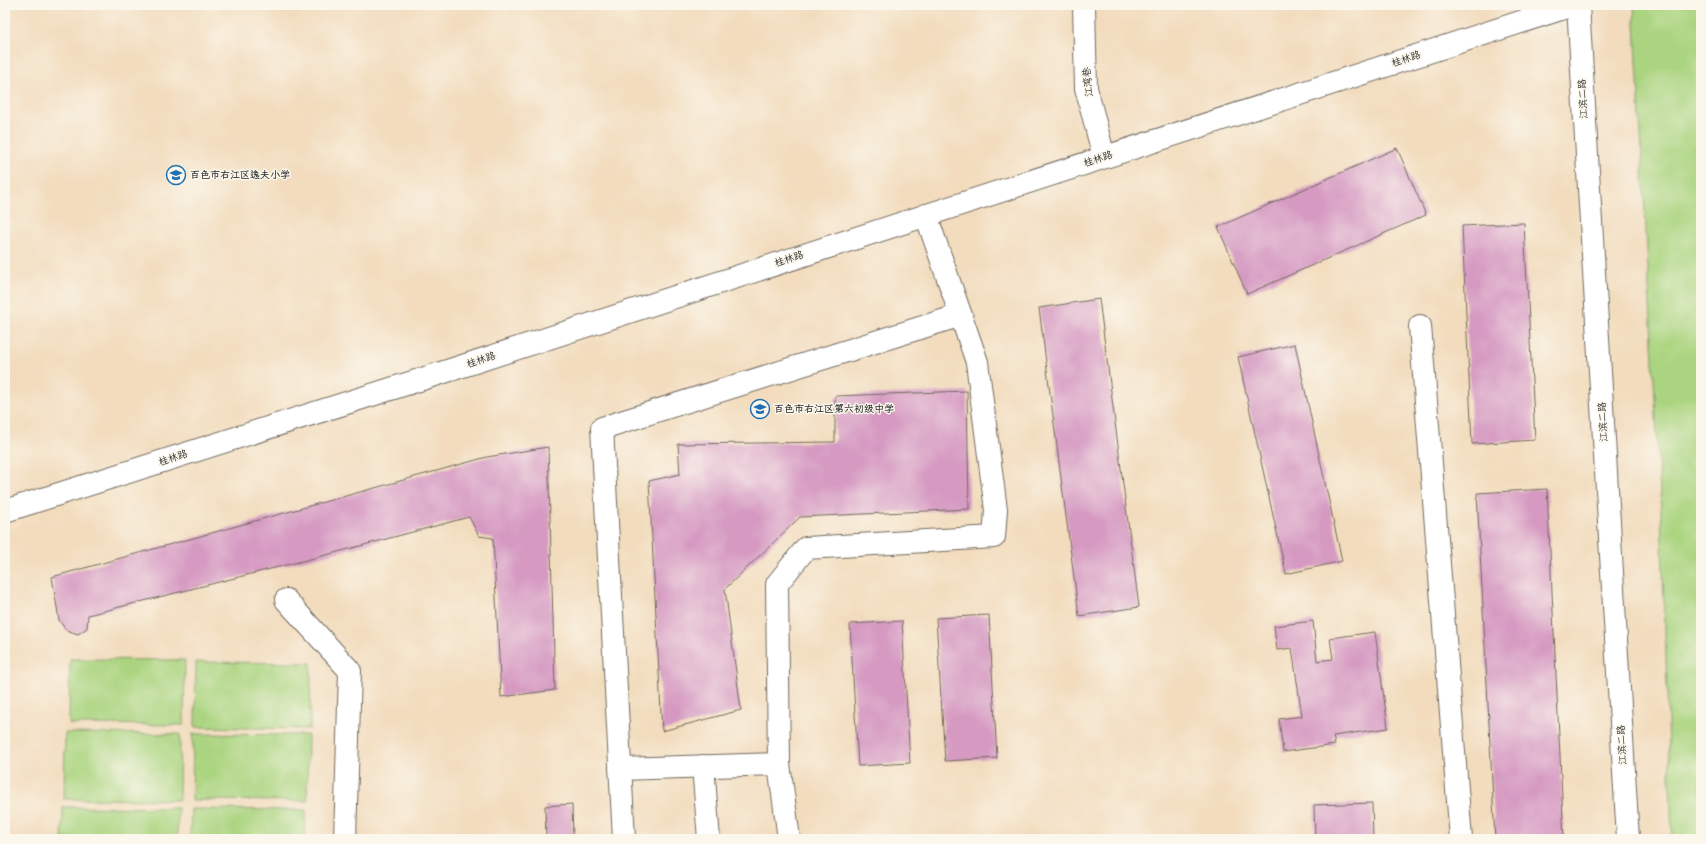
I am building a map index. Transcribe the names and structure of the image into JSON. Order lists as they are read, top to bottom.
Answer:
{
  "streets": {
    "street": ["桂林路", "江湾巷", "江滨二路"]
  },
  "crossings": [
    ["桂林路", "江湾巷"]
  ],
  "places": {
    "school or university": ["百色市右江区逸夫小学", "百色市右江区第六初级中学"]
  }
}
